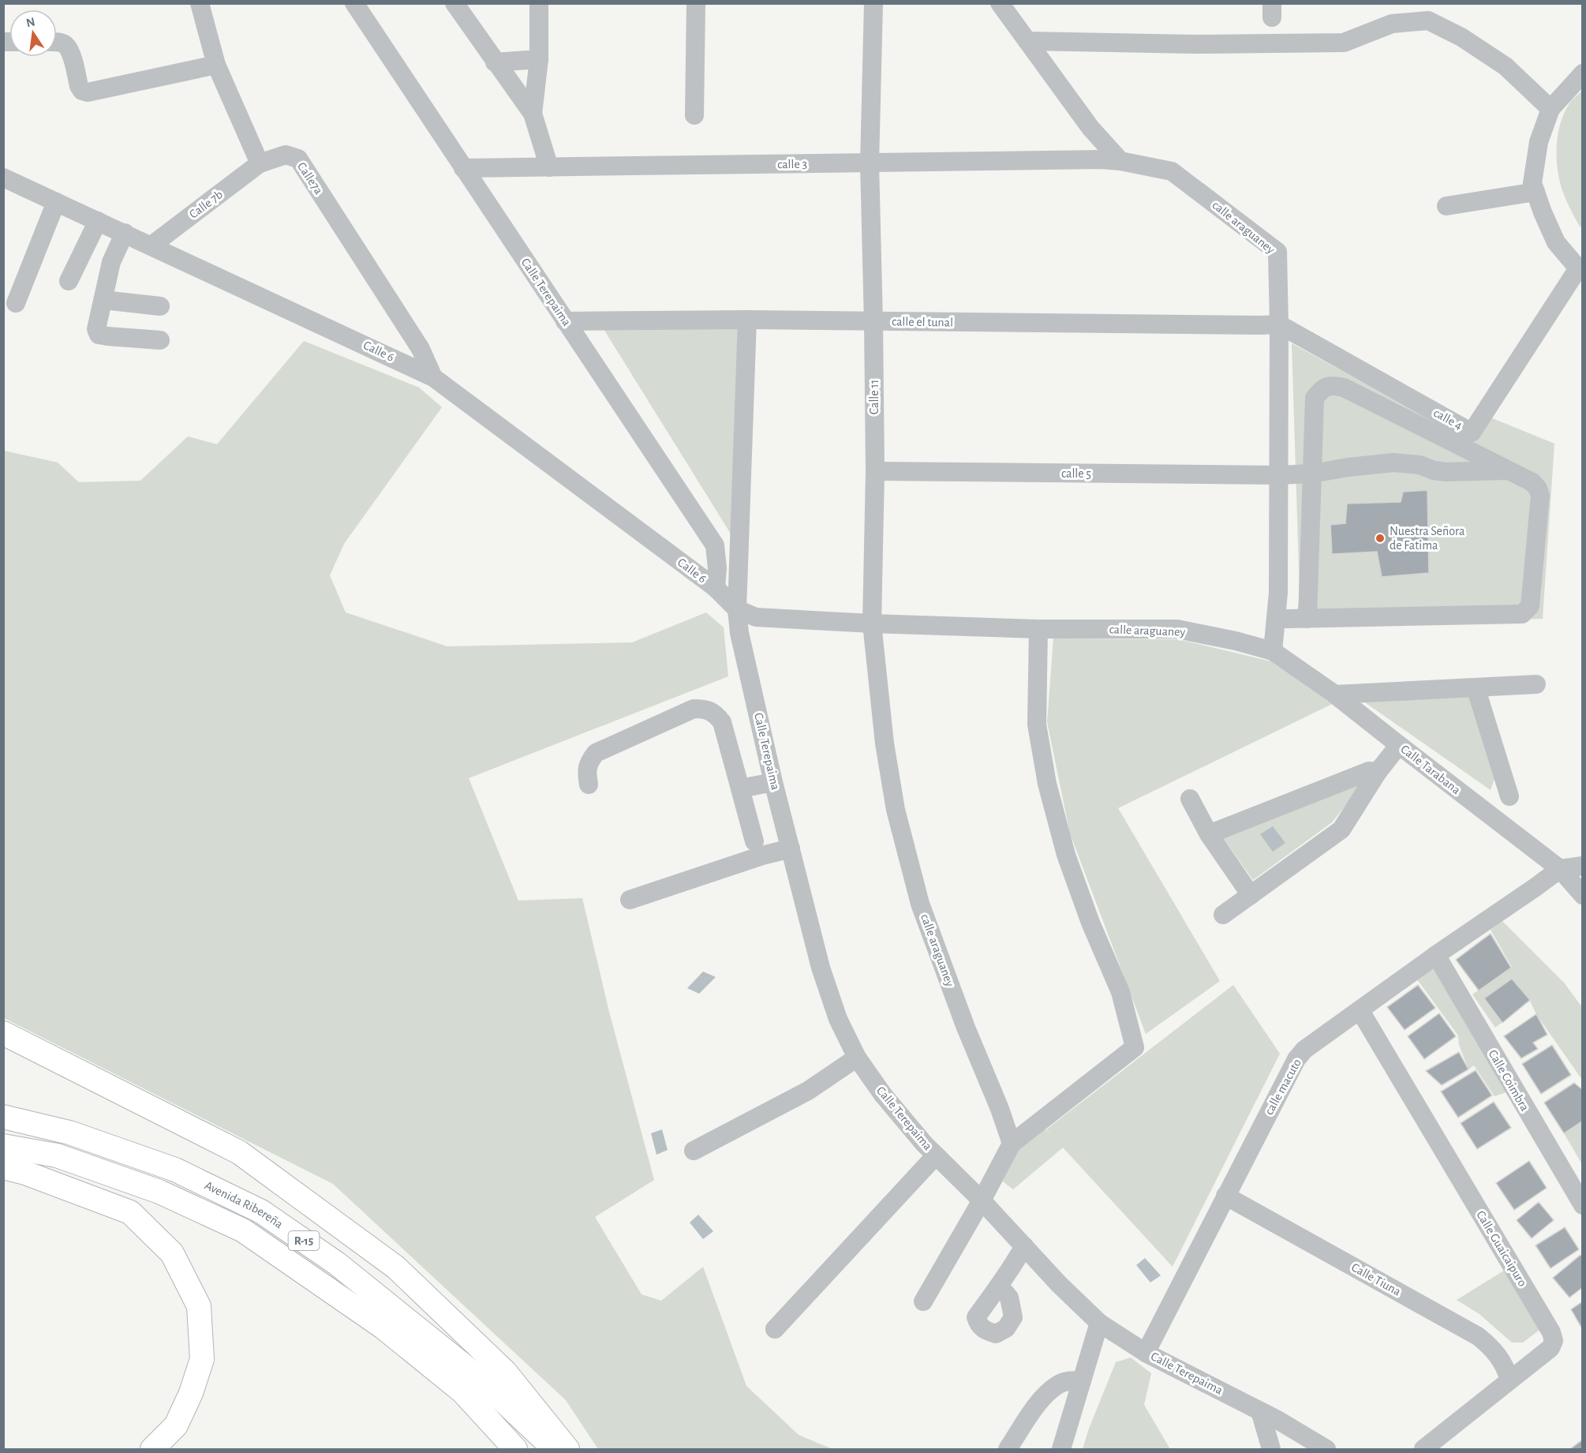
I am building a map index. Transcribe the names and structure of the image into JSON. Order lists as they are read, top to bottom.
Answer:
{
  "streets": {
    "main road": ["Avenida Ribereña", "R-15"],
    "street": [
      "calle 3",
      "Calle7a",
      "Calle 7b",
      "calle araguaney",
      "Calle Terepaima",
      "calle el tunal",
      "Calle 6",
      "Calle 11",
      "calle 4",
      "calle 5",
      "Calle Tarabana",
      "Calle Coimbra",
      "calle macuto",
      "Calle Guaicaipuro",
      "Calle Tiuna"
    ]
  },
  "crossings": [
    ["calle 3", "calle araguaney"],
    ["calle 3", "Calle Terepaima"],
    ["calle 3", "Calle 11"],
    ["Calle7a", "Calle 7b"],
    ["Calle7a", "Calle 6"],
    ["Calle 7b", "Calle 6"],
    ["calle araguaney", "calle el tunal"],
    ["calle araguaney", "Calle 11"],
    ["calle araguaney", "calle 4"],
    ["calle araguaney", "calle 5"],
    ["calle araguaney", "Calle Tarabana"],
    ["Calle Terepaima", "calle el tunal"],
    ["Calle Terepaima", "Calle 6"],
    ["Calle Terepaima", "calle macuto"],
    ["calle el tunal", "Calle 11"],
    ["calle el tunal", "calle 4"],
    ["Calle 11", "calle 5"],
    ["Calle Tarabana", "calle macuto"],
    ["Calle Coimbra", "calle macuto"],
    ["calle macuto", "Calle Guaicaipuro"],
    ["calle macuto", "Calle Tiuna"],
    ["Calle Guaicaipuro", "Calle Tiuna"]
  ],
  "places": ["Nuestra Señora de Fatima"],
  "north": "top"
}
